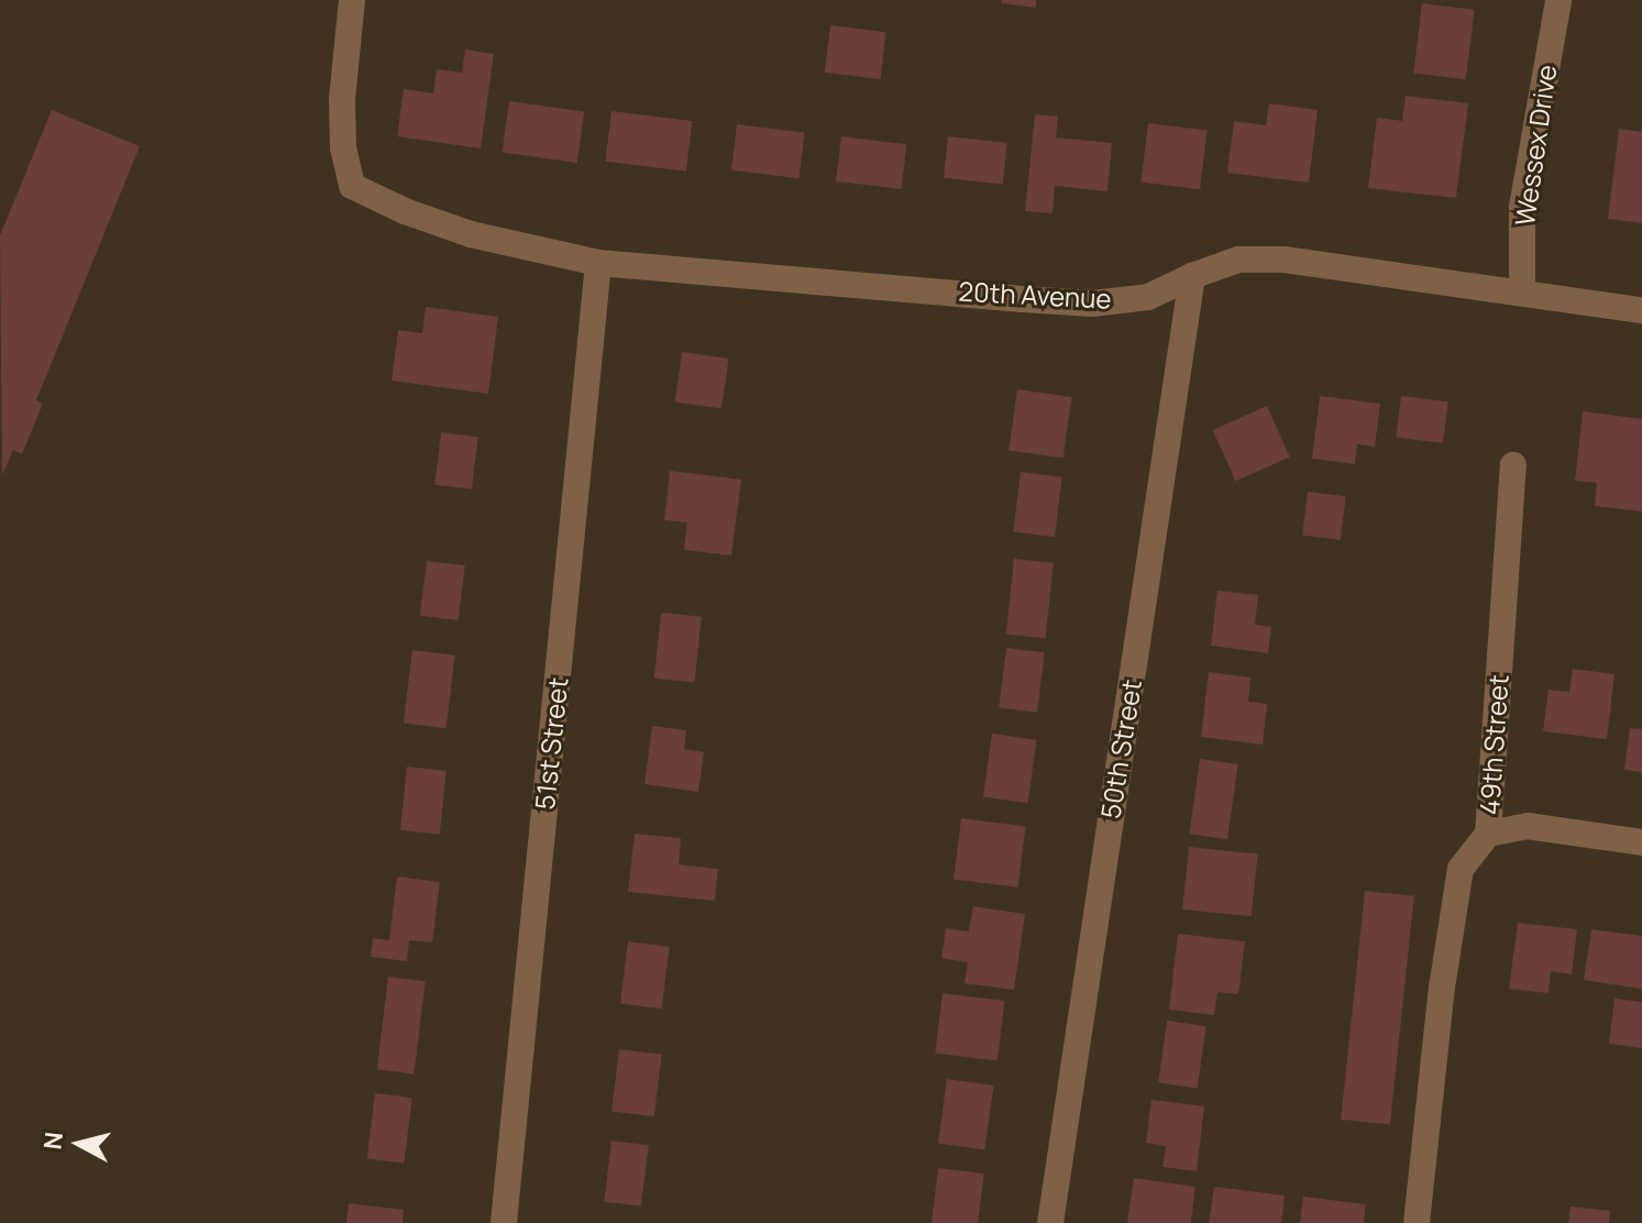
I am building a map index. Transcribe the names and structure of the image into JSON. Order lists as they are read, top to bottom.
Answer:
{
  "streets": {
    "street": [
      "Wessex Drive",
      "20th Avenue",
      "51st Street",
      "49th Street",
      "50th Street"
    ]
  },
  "crossings": [
    ["Wessex Drive", "20th Avenue"],
    ["20th Avenue", "51st Street"],
    ["20th Avenue", "50th Street"]
  ],
  "north": "left"
}
